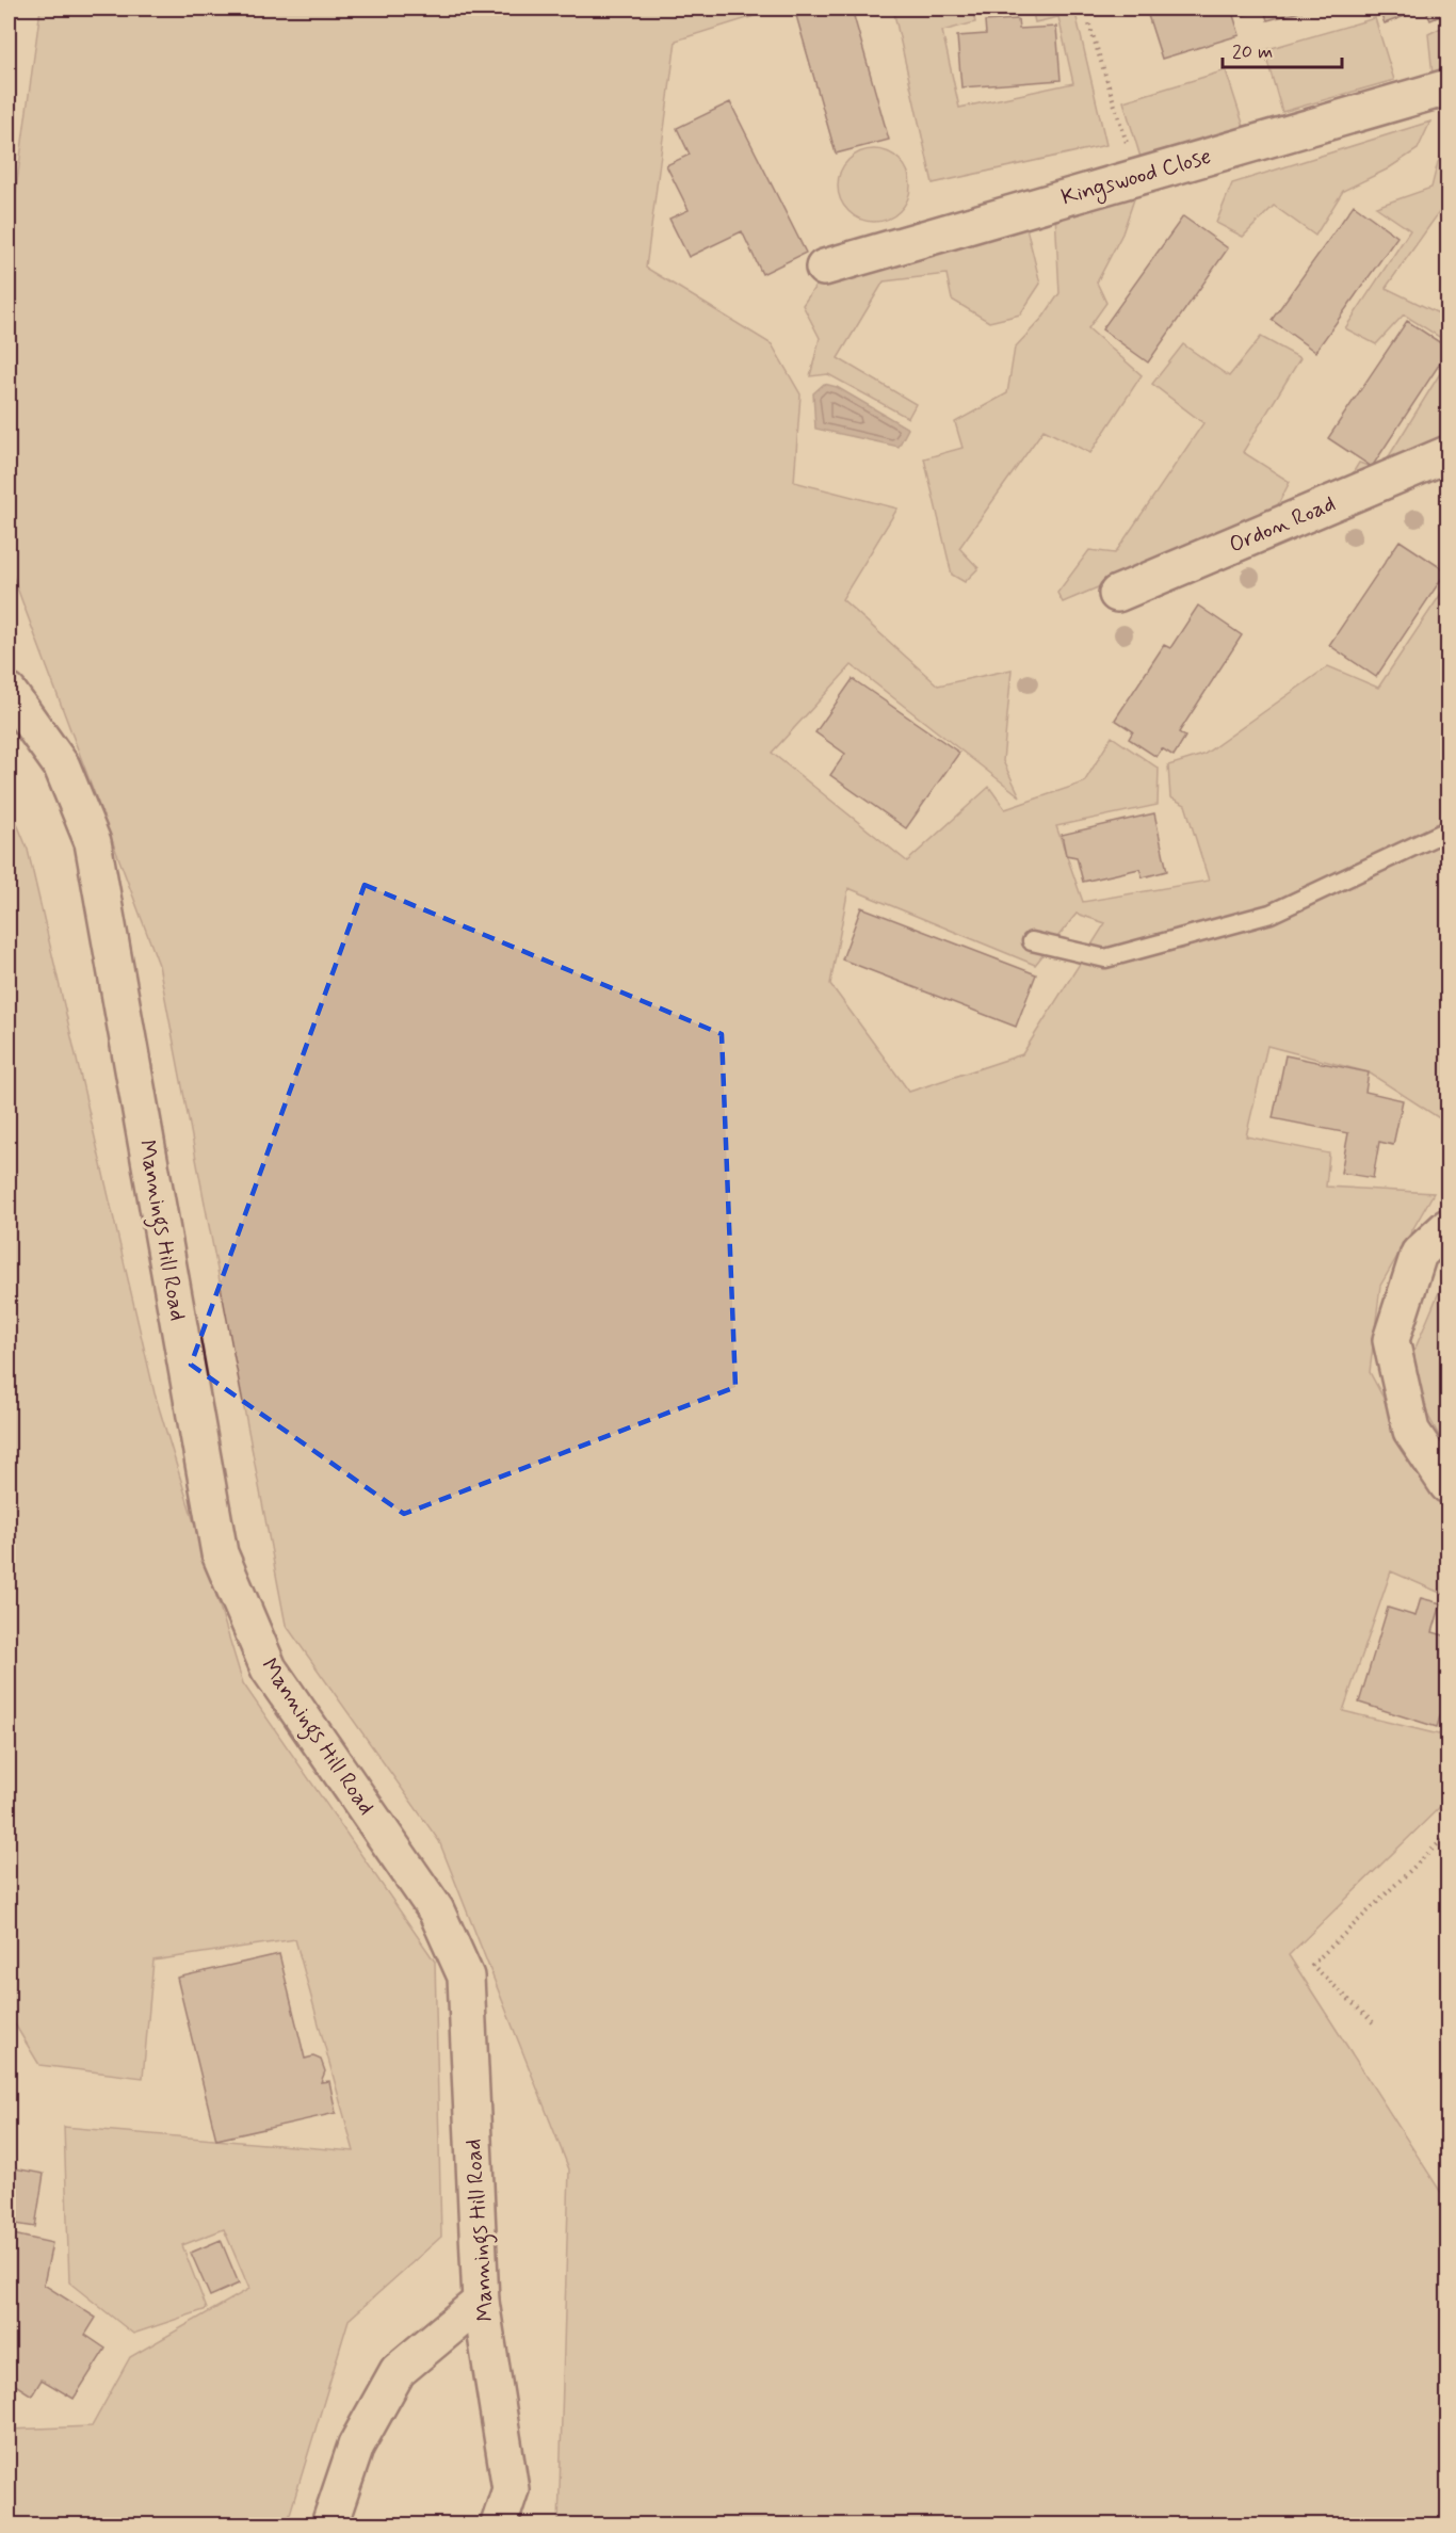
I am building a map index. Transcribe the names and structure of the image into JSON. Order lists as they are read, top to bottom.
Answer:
{
  "streets": {
    "main road": ["Kingswood Close", "Ordon Road", "Mannings Hill Road"]
  },
  "scale_bar": "20 m"
}
